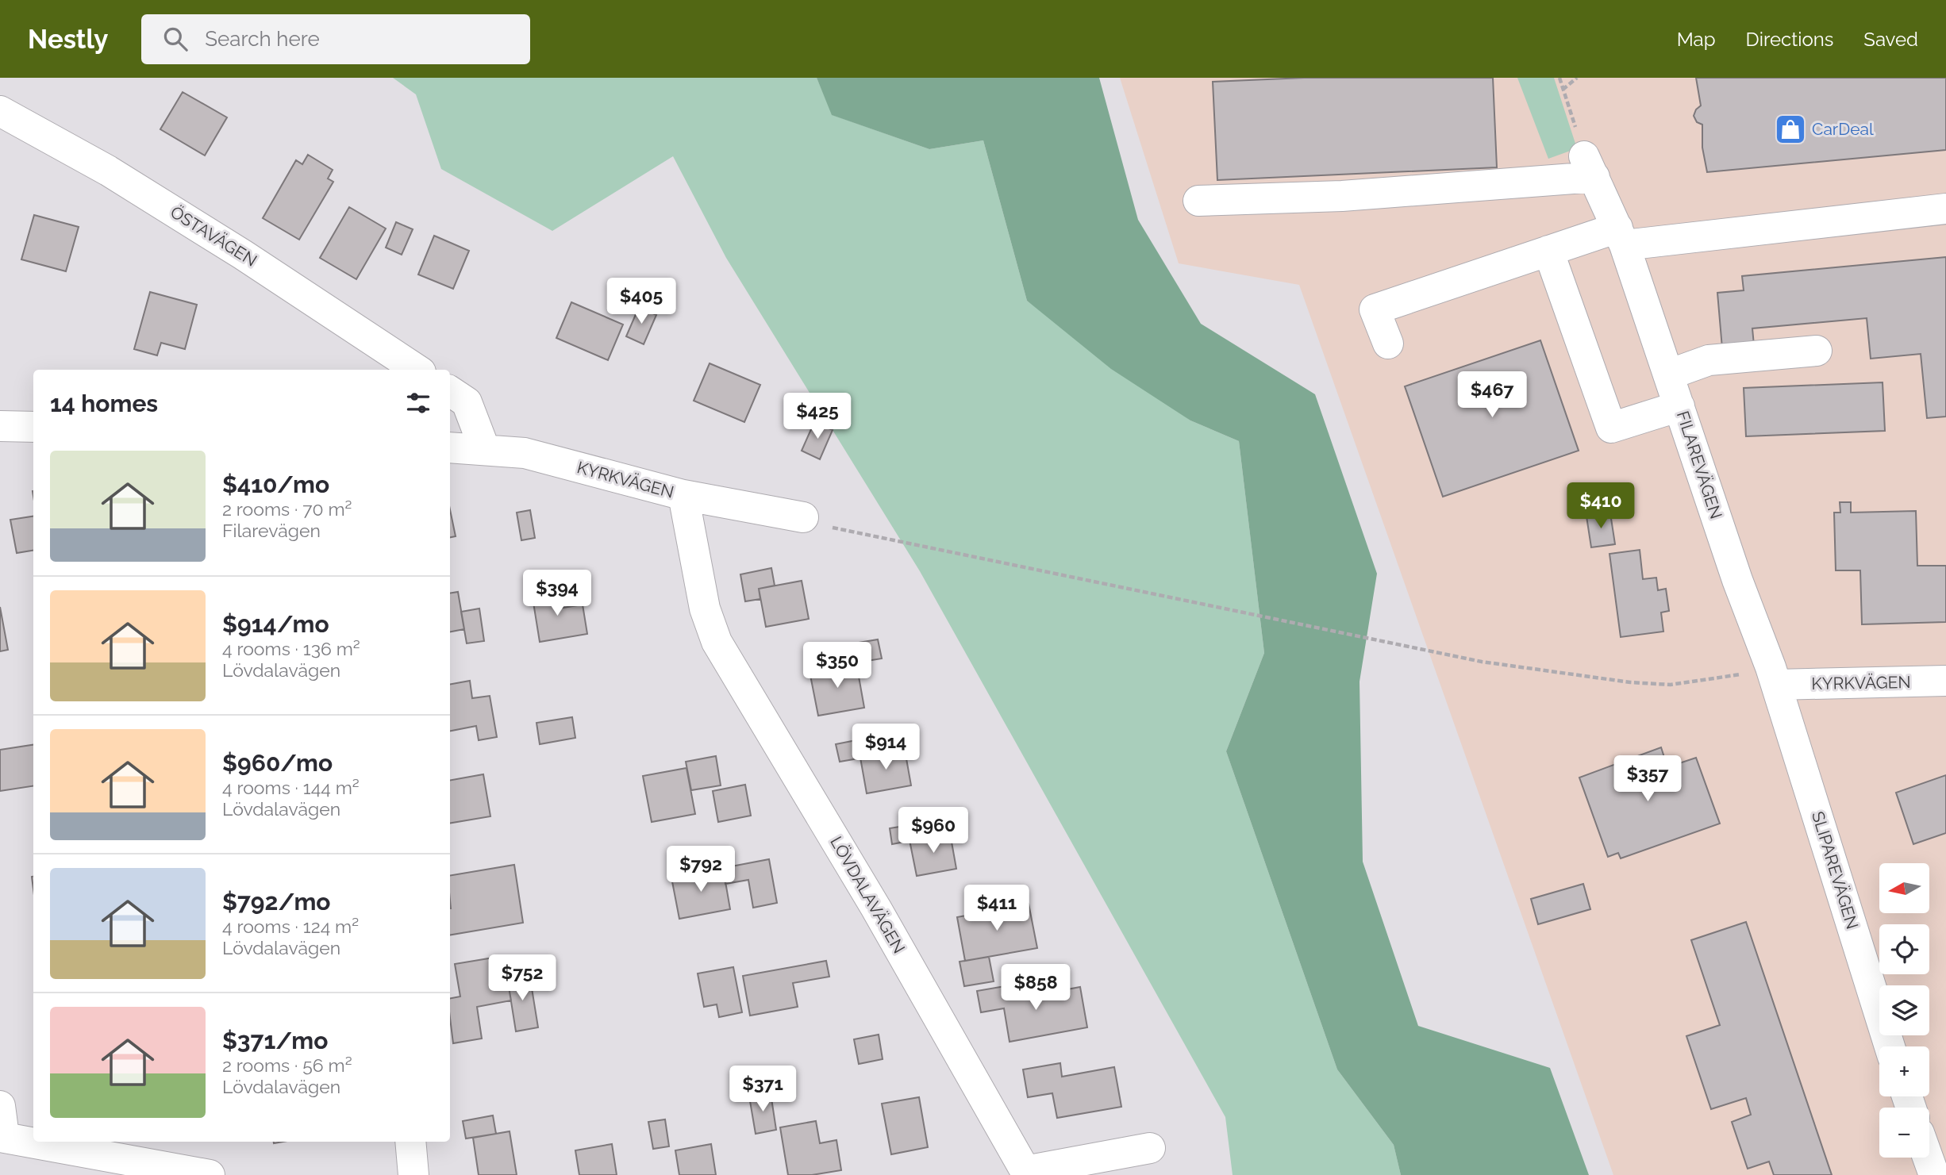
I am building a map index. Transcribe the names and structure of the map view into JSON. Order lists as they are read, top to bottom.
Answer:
{
  "streets": {
    "street": [
      "ÖSTAVÄGEN",
      "FILAREVÄGEN",
      "KYRKVÄGEN",
      "SLIPAREVÄGEN",
      "LÖVDALAVÄGEN"
    ]
  },
  "crossings": [
    ["FILAREVÄGEN", "KYRKVÄGEN"],
    ["FILAREVÄGEN", "SLIPAREVÄGEN"],
    ["KYRKVÄGEN", "SLIPAREVÄGEN"],
    ["KYRKVÄGEN", "LÖVDALAVÄGEN"]
  ],
  "places": {
    "shop": ["CarDeal"]
  },
  "north": "left",
  "page": {
    "header": "Nestly",
    "search": "Search here",
    "nav": ["Map", "Directions", "Saved"],
    "price": [
      "$405",
      "$467",
      "$425",
      "$410",
      "$394",
      "$350",
      "$914",
      "$357",
      "$960",
      "$792",
      "$411",
      "$752",
      "$858",
      "$371"
    ],
    "heading": "14 homes",
    "list": [
      {
        "name": "$410/mo",
        "note": "2 rooms · 70 m² · Filarevägen"
      },
      {
        "name": "$914/mo",
        "note": "4 rooms · 136 m² · Lövdalavägen"
      },
      {
        "name": "$960/mo",
        "note": "4 rooms · 144 m² · Lövdalavägen"
      },
      {
        "name": "$792/mo",
        "note": "4 rooms · 124 m² · Lövdalavägen"
      },
      {
        "name": "$371/mo",
        "note": "2 rooms · 56 m² · Lövdalavägen"
      }
    ],
    "map_buttons": ["+", "−"]
  }
}
